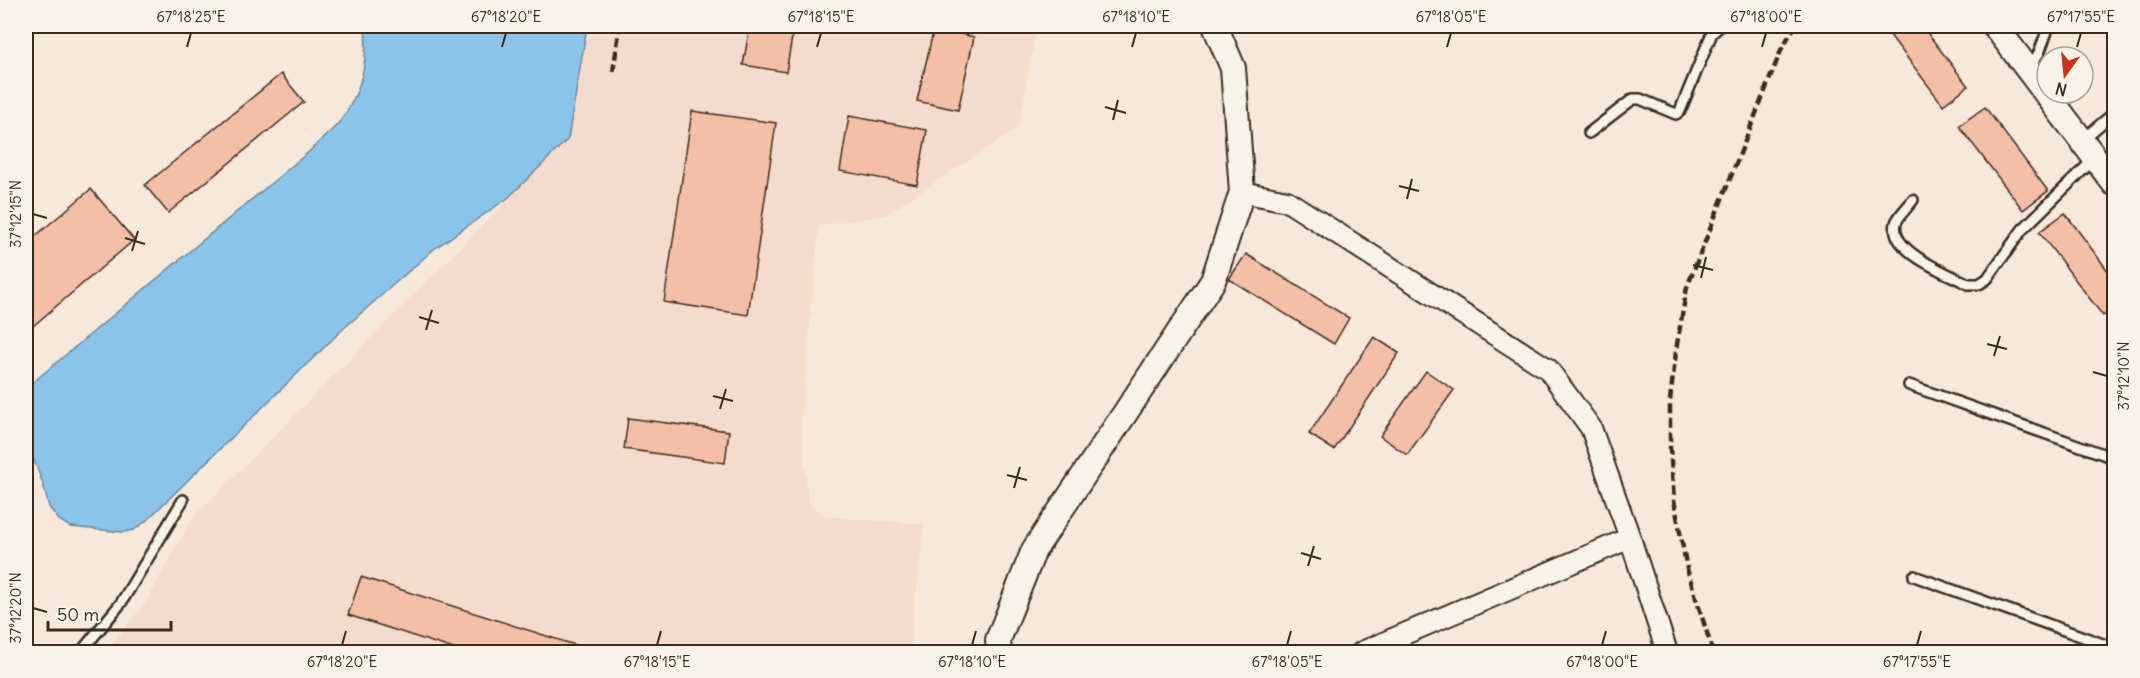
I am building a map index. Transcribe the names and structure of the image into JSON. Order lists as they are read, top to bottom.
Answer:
{
  "scale_bar": "50 m",
  "north": "bottom",
  "coordinates": [
    "67°18'25\"E",
    "67°18'20\"E",
    "67°18'15\"E",
    "67°18'10\"E",
    "67°18'05\"E",
    "67°18'00\"E",
    "67°17'55\"E",
    "37°12'15\"N",
    "37°12'10\"N",
    "37°12'20\"N"
  ]
}
